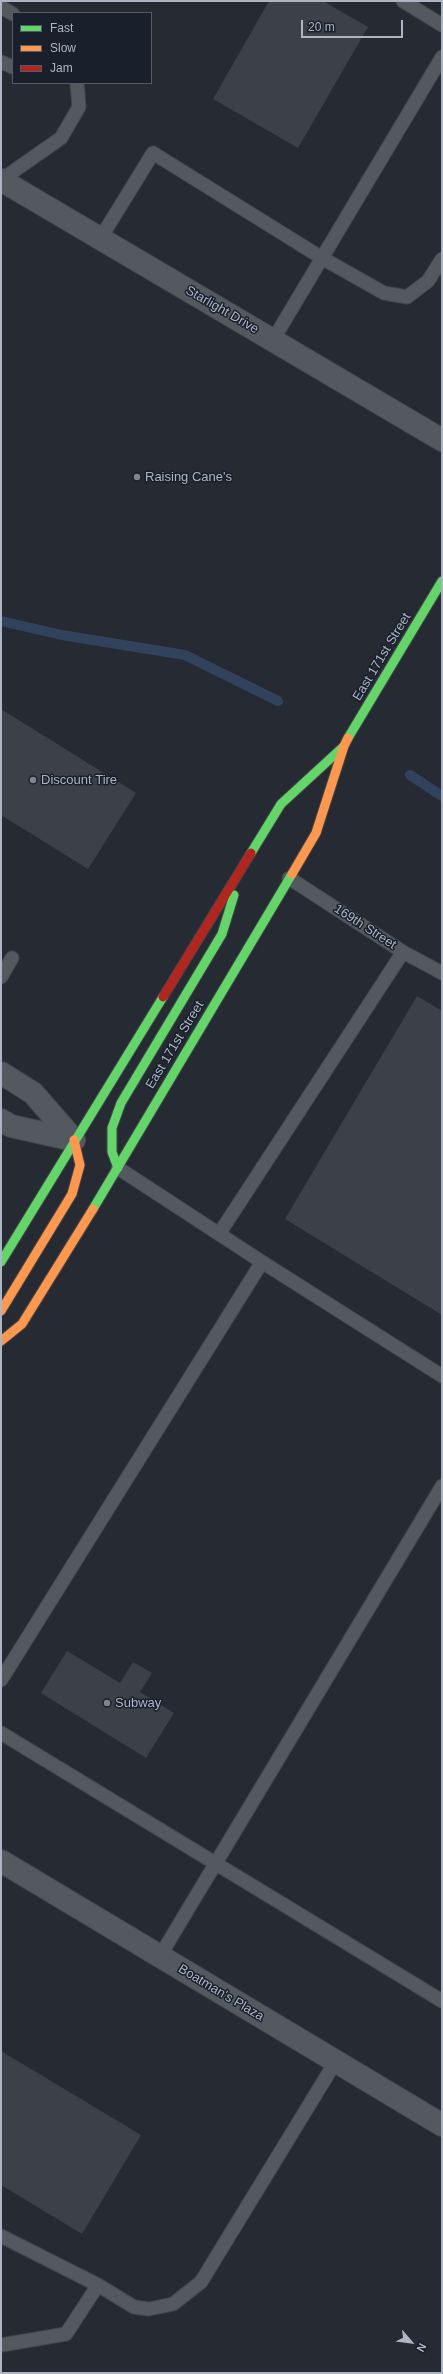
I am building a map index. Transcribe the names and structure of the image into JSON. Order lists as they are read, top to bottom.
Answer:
{
  "streets": {
    "main road": ["East 171st Street"],
    "street": ["Starlight Drive", "Boatman's Plaza"],
    "lane": ["169th Street"]
  },
  "crossings": [
    ["East 171st Street", "169th Street"]
  ],
  "places": ["Raising Cane's", "Discount Tire", "Subway"],
  "legend": ["Fast", "Slow", "Jam"],
  "scale_bar": "20 m",
  "north": "bottom right"
}
